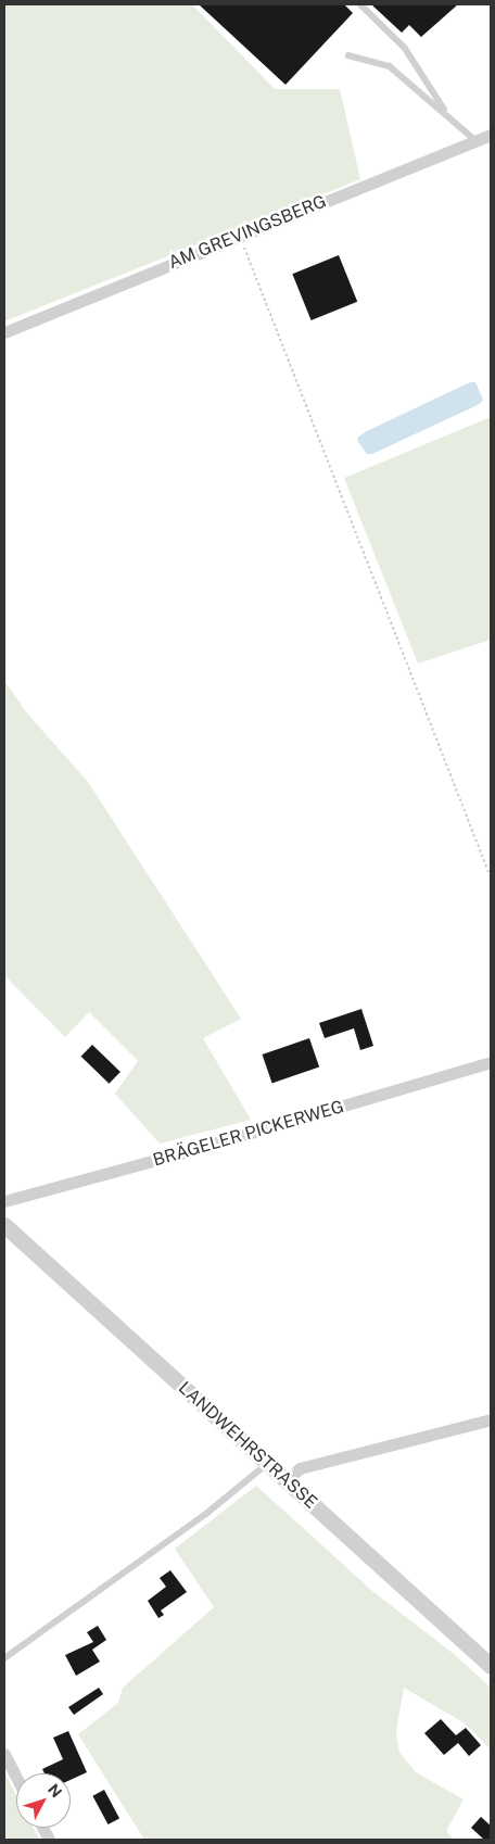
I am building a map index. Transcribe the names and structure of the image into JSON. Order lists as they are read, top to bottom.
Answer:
{
  "streets": {
    "street": ["AM GREVINGSBERG", "BRÄGELER PICKERWEG", "LANDWEHRSTRASSE"]
  },
  "north": "top right"
}
